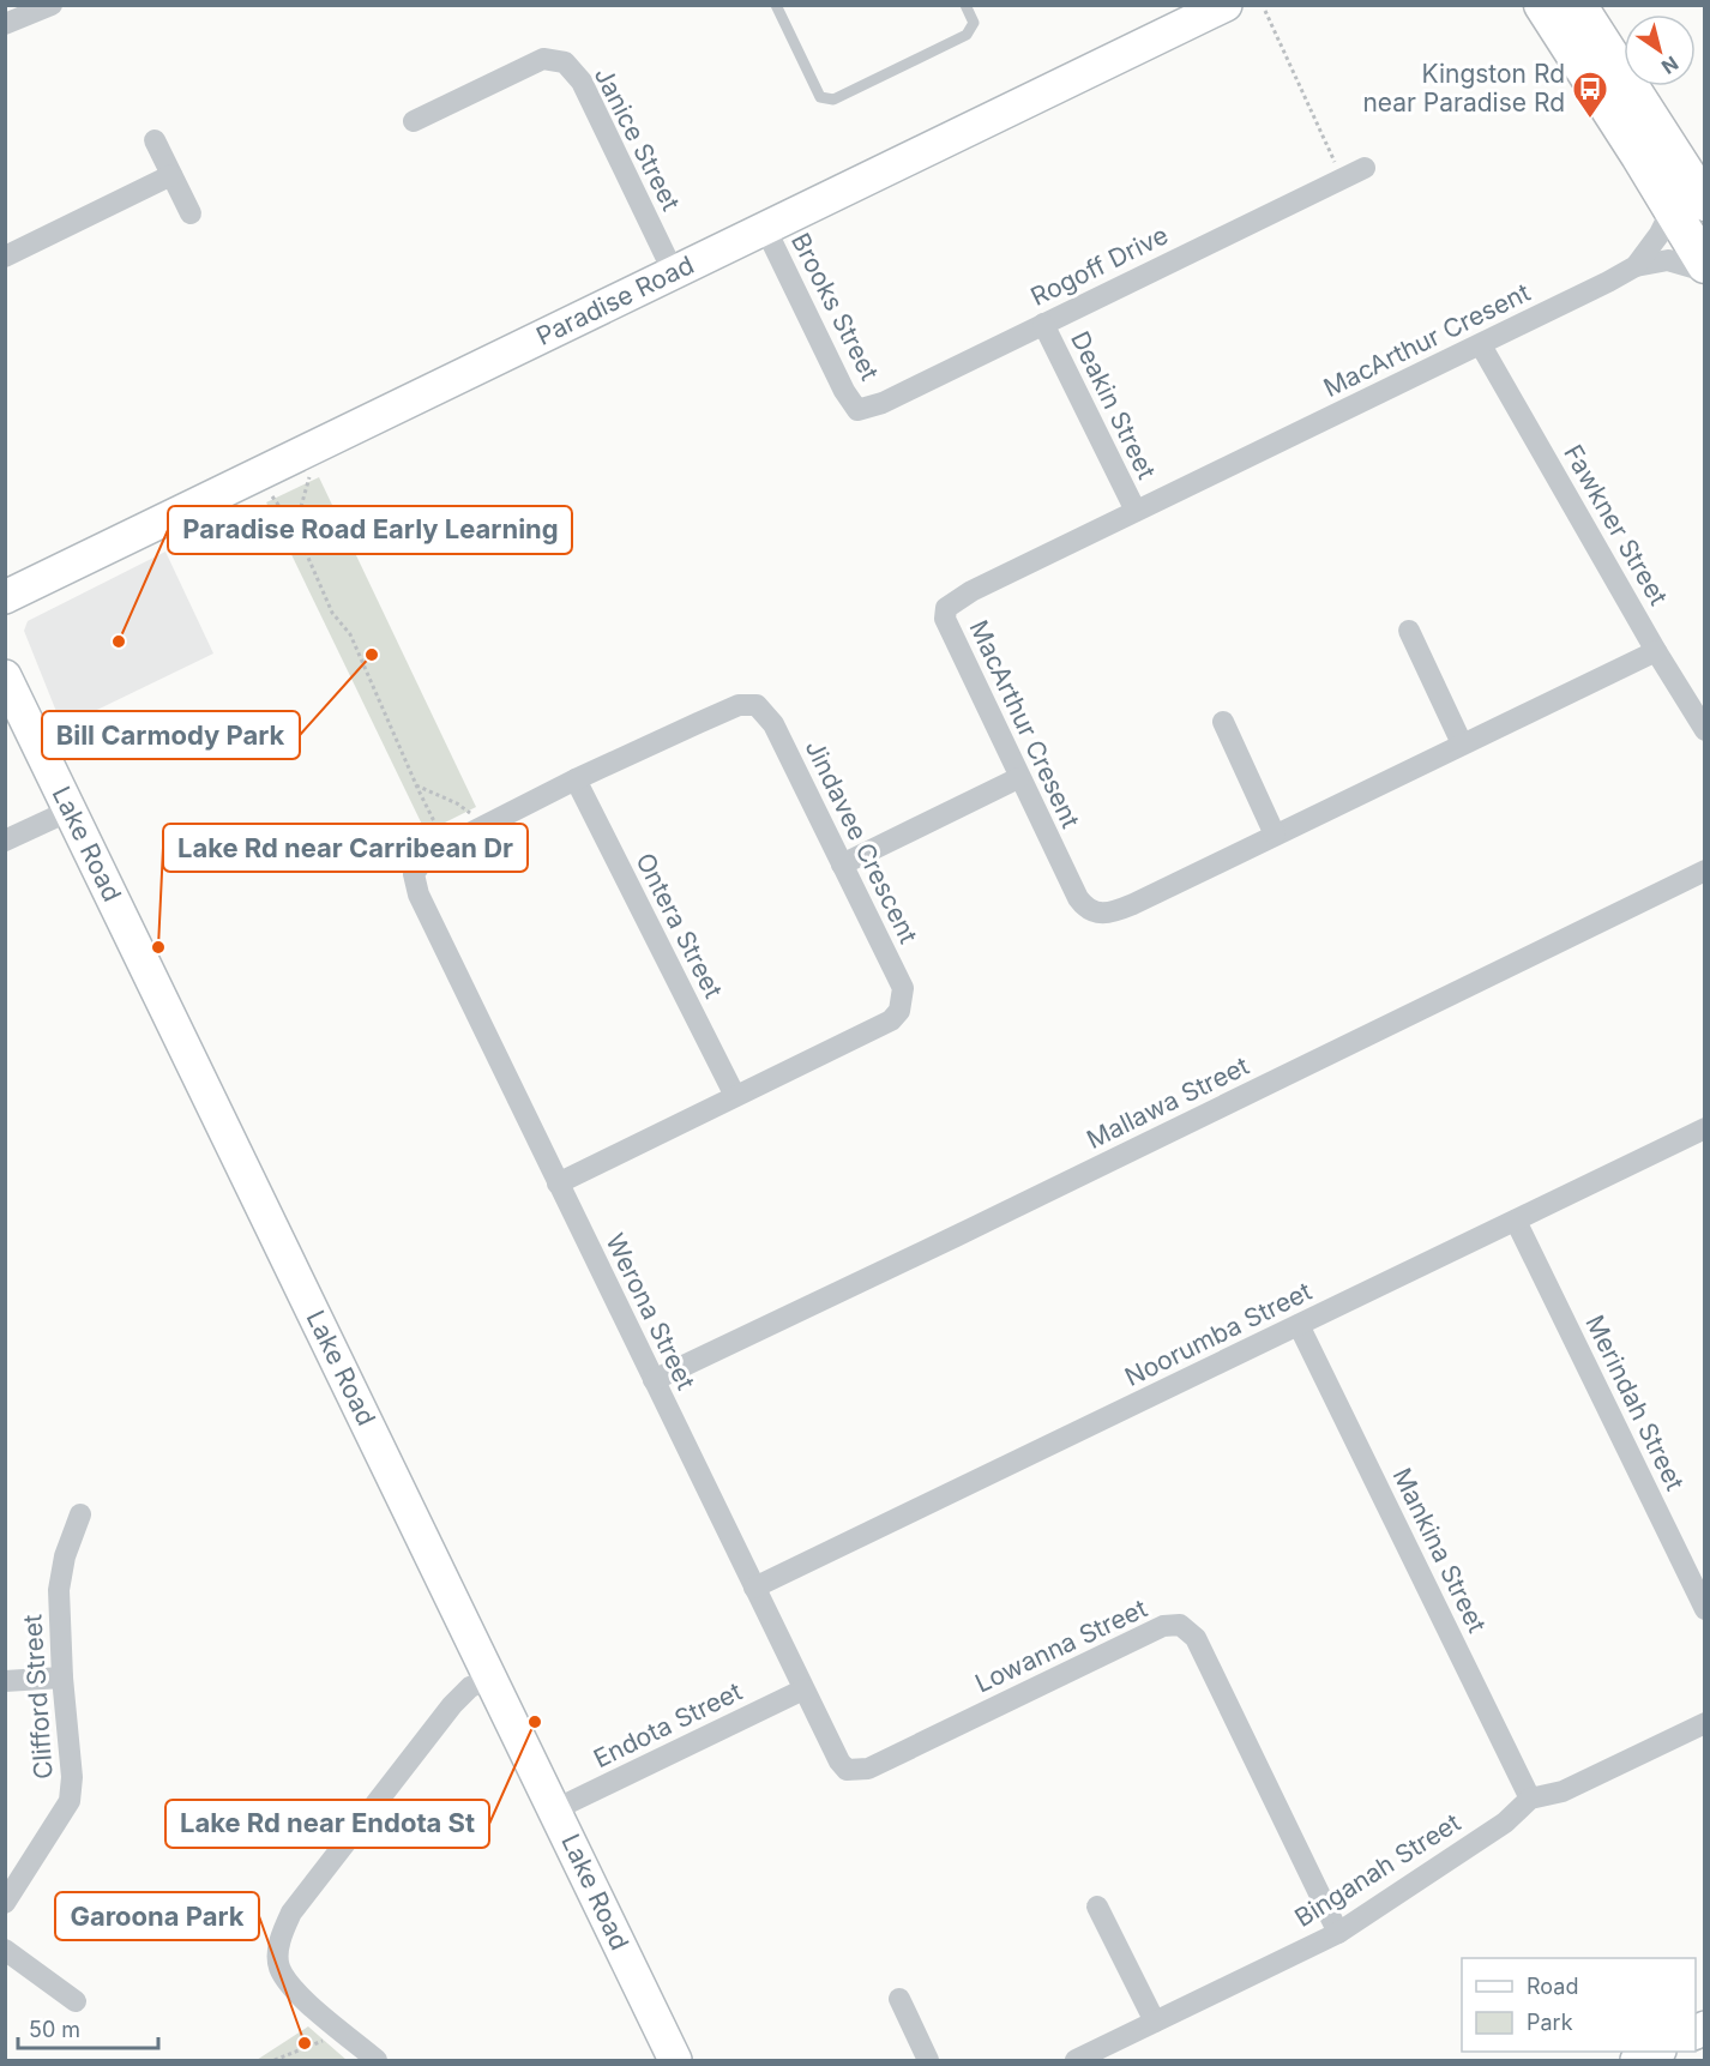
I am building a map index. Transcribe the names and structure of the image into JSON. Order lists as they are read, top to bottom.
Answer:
{
  "streets": {
    "street": [
      "Janice Street",
      "Rogoff Drive",
      "Paradise Road",
      "Brooks Street",
      "MacArthur Cresent",
      "Deakin Street",
      "Fawkner Street",
      "Jindavee Crescent",
      "Lake Road",
      "Ontera Street",
      "Mallawa Street",
      "Werona Street",
      "Noorumba Street",
      "Merindah Street",
      "Mankina Street",
      "Lowanna Street",
      "Clifford Street",
      "Endota Street",
      "Binganah Street"
    ]
  },
  "crossings": [
    ["Janice Street", "Paradise Road"],
    ["Rogoff Drive", "Brooks Street"],
    ["Rogoff Drive", "Deakin Street"],
    ["Paradise Road", "Brooks Street"],
    ["MacArthur Cresent", "Deakin Street"],
    ["MacArthur Cresent", "Fawkner Street"],
    ["Jindavee Crescent", "Ontera Street"],
    ["Jindavee Crescent", "Werona Street"],
    ["Lake Road", "Endota Street"],
    ["Mallawa Street", "Werona Street"],
    ["Werona Street", "Noorumba Street"],
    ["Werona Street", "Lowanna Street"],
    ["Werona Street", "Endota Street"],
    ["Noorumba Street", "Merindah Street"],
    ["Noorumba Street", "Mankina Street"],
    ["Mankina Street", "Binganah Street"],
    ["Lowanna Street", "Binganah Street"]
  ],
  "places": {
    "bus stop": ["Kingston Rd near Paradise Rd"],
    "other": [
      "Paradise Road Early Learning",
      "Bill Carmody Park",
      "Lake Rd near Carribean Dr",
      "Lake Rd near Endota St",
      "Garoona Park"
    ]
  },
  "legend": ["Road", "Park"],
  "scale_bar": "50 m",
  "north": "bottom right"
}
